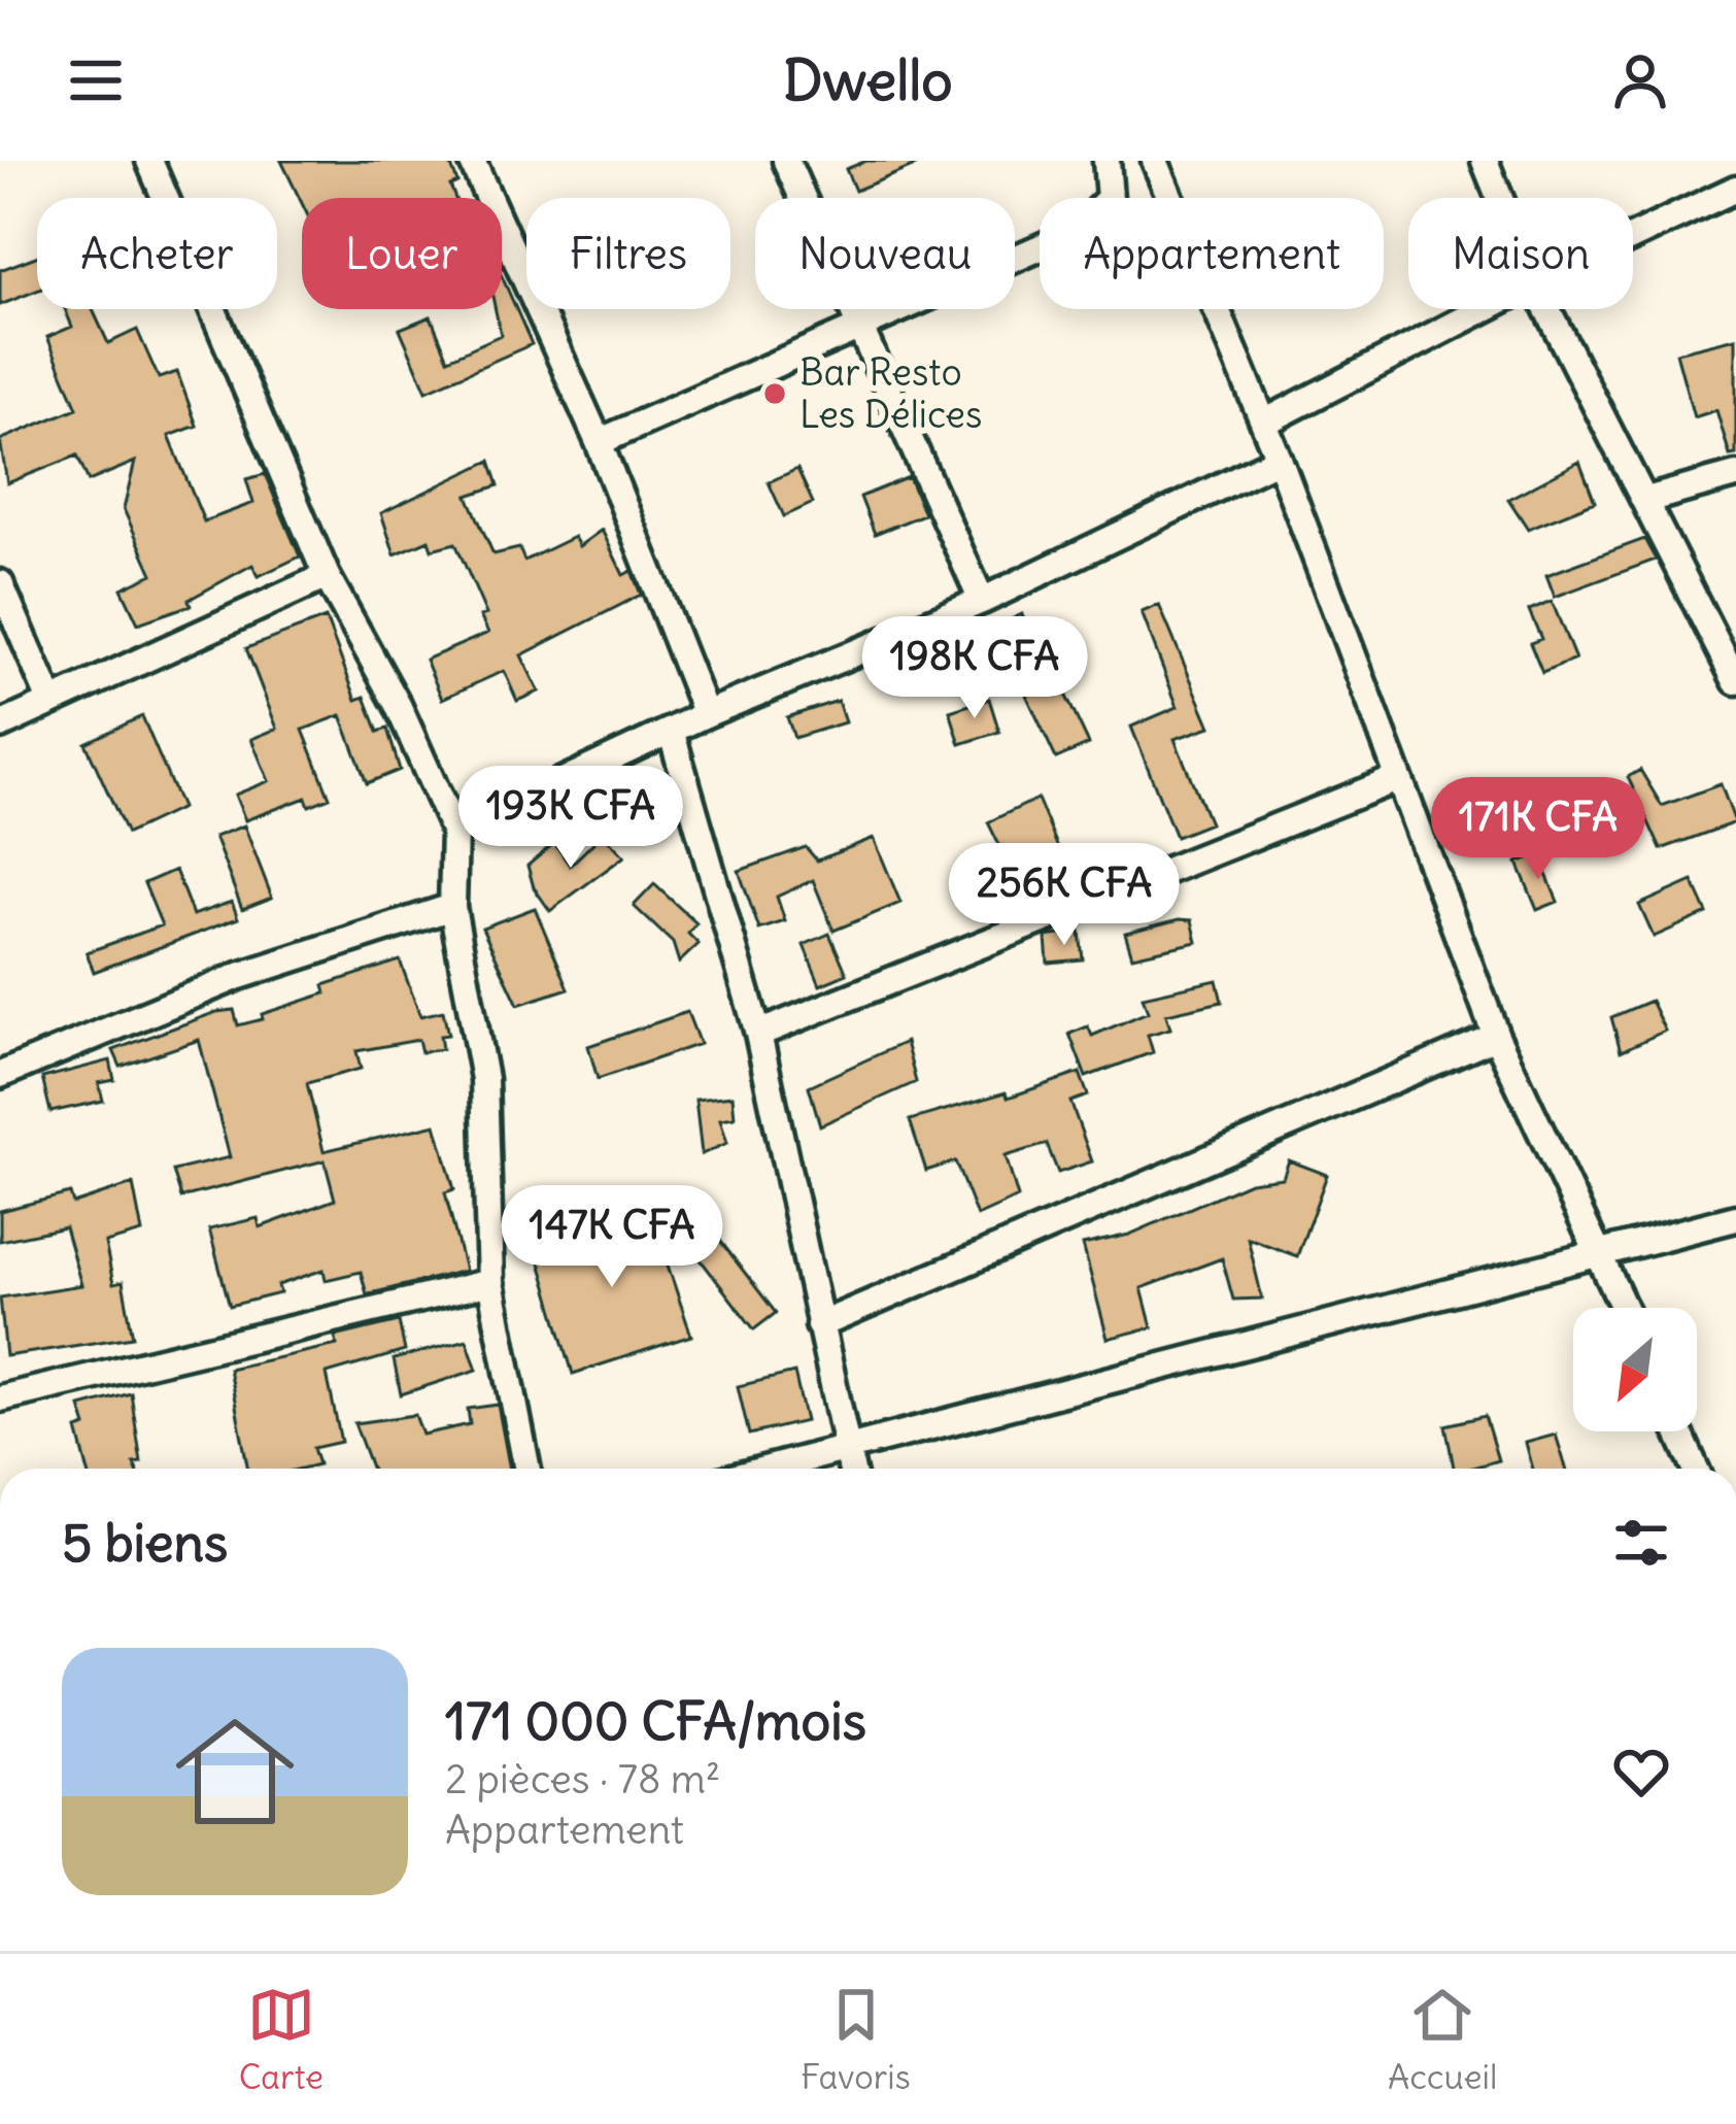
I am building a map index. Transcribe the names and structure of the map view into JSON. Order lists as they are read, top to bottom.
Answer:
{
  "places": ["Bar Resto Les Délices"],
  "north": "bottom left",
  "page": {
    "header": "Dwello",
    "chip": [
      "Acheter",
      "Louer",
      "Filtres",
      "Nouveau",
      "Appartement",
      "Maison"
    ],
    "price": [
      "198K CFA",
      "193K CFA",
      "171K CFA",
      "256K CFA",
      "147K CFA"
    ],
    "heading": "5 biens",
    "list": [
      {
        "name": "171 000 CFA/mois",
        "note": "2 pièces · 78 m² · Appartement"
      }
    ],
    "tabs": ["Carte", "Favoris", "Accueil"]
  }
}
